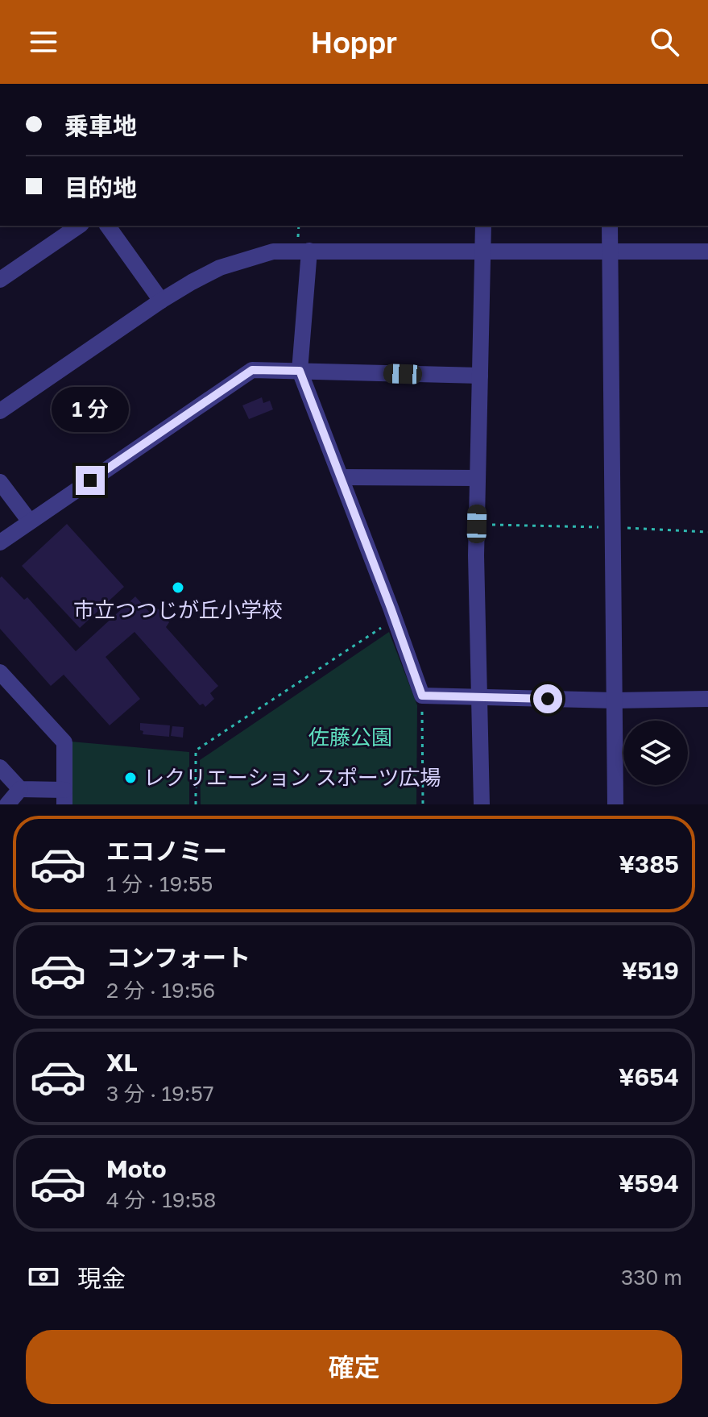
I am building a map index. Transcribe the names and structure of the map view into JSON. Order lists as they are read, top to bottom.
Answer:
{
  "parks": ["佐藤公園"],
  "places": ["市立つつじが丘小学校", "レクリエーション スポーツ広場"],
  "page": {
    "header": "Hoppr",
    "banner": ["乗車地", "目的地"],
    "bubble": "1 分",
    "list": [
      {
        "name": "エコノミー",
        "note": "1 分 · 19:55",
        "value": "¥385"
      },
      {
        "name": "コンフォート",
        "note": "2 分 · 19:56",
        "value": "¥519"
      },
      {
        "name": "XL",
        "note": "3 分 · 19:57",
        "value": "¥654"
      },
      {
        "name": "Moto",
        "note": "4 分 · 19:58",
        "value": "¥594"
      }
    ],
    "pay": ["現金", "330 m"],
    "buttons": "確定"
  }
}
